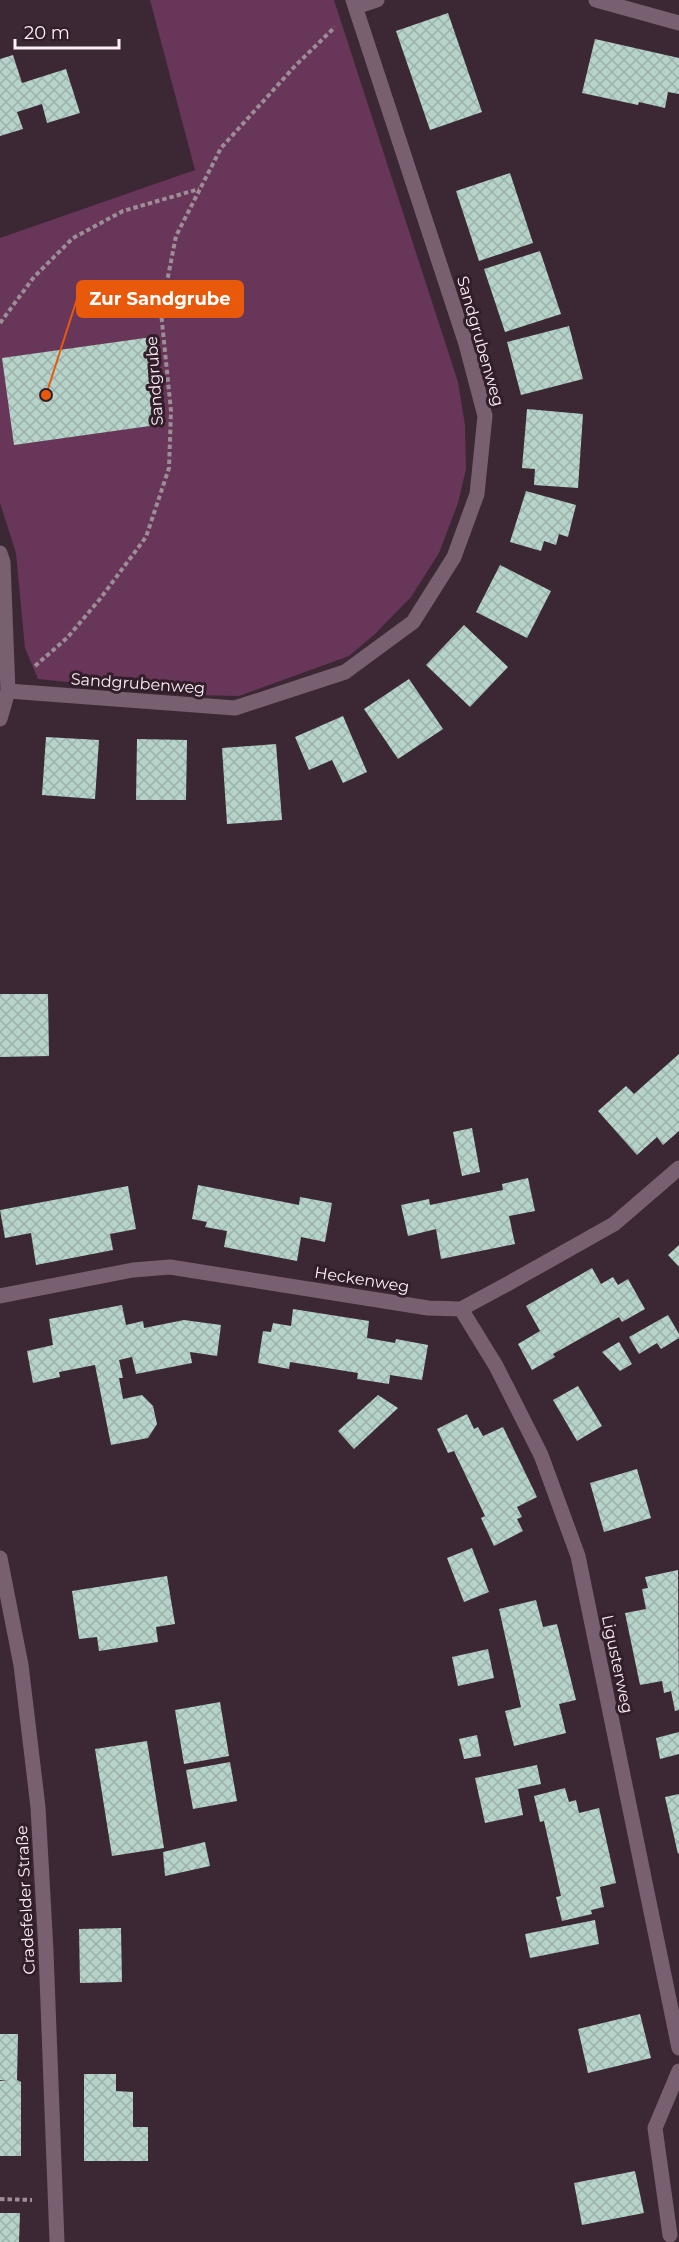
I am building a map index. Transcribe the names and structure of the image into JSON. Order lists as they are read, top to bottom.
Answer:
{
  "streets": {
    "street": [
      "Sandgrubenweg",
      "Heckenweg",
      "Ligusterweg",
      "Cradefelder Straße"
    ],
    "path": ["Sandgrube"]
  },
  "crossings": [
    ["Sandgrubenweg", "Sandgrube"],
    ["Heckenweg", "Ligusterweg"]
  ],
  "places": ["Zur Sandgrube"],
  "scale_bar": "20 m"
}
